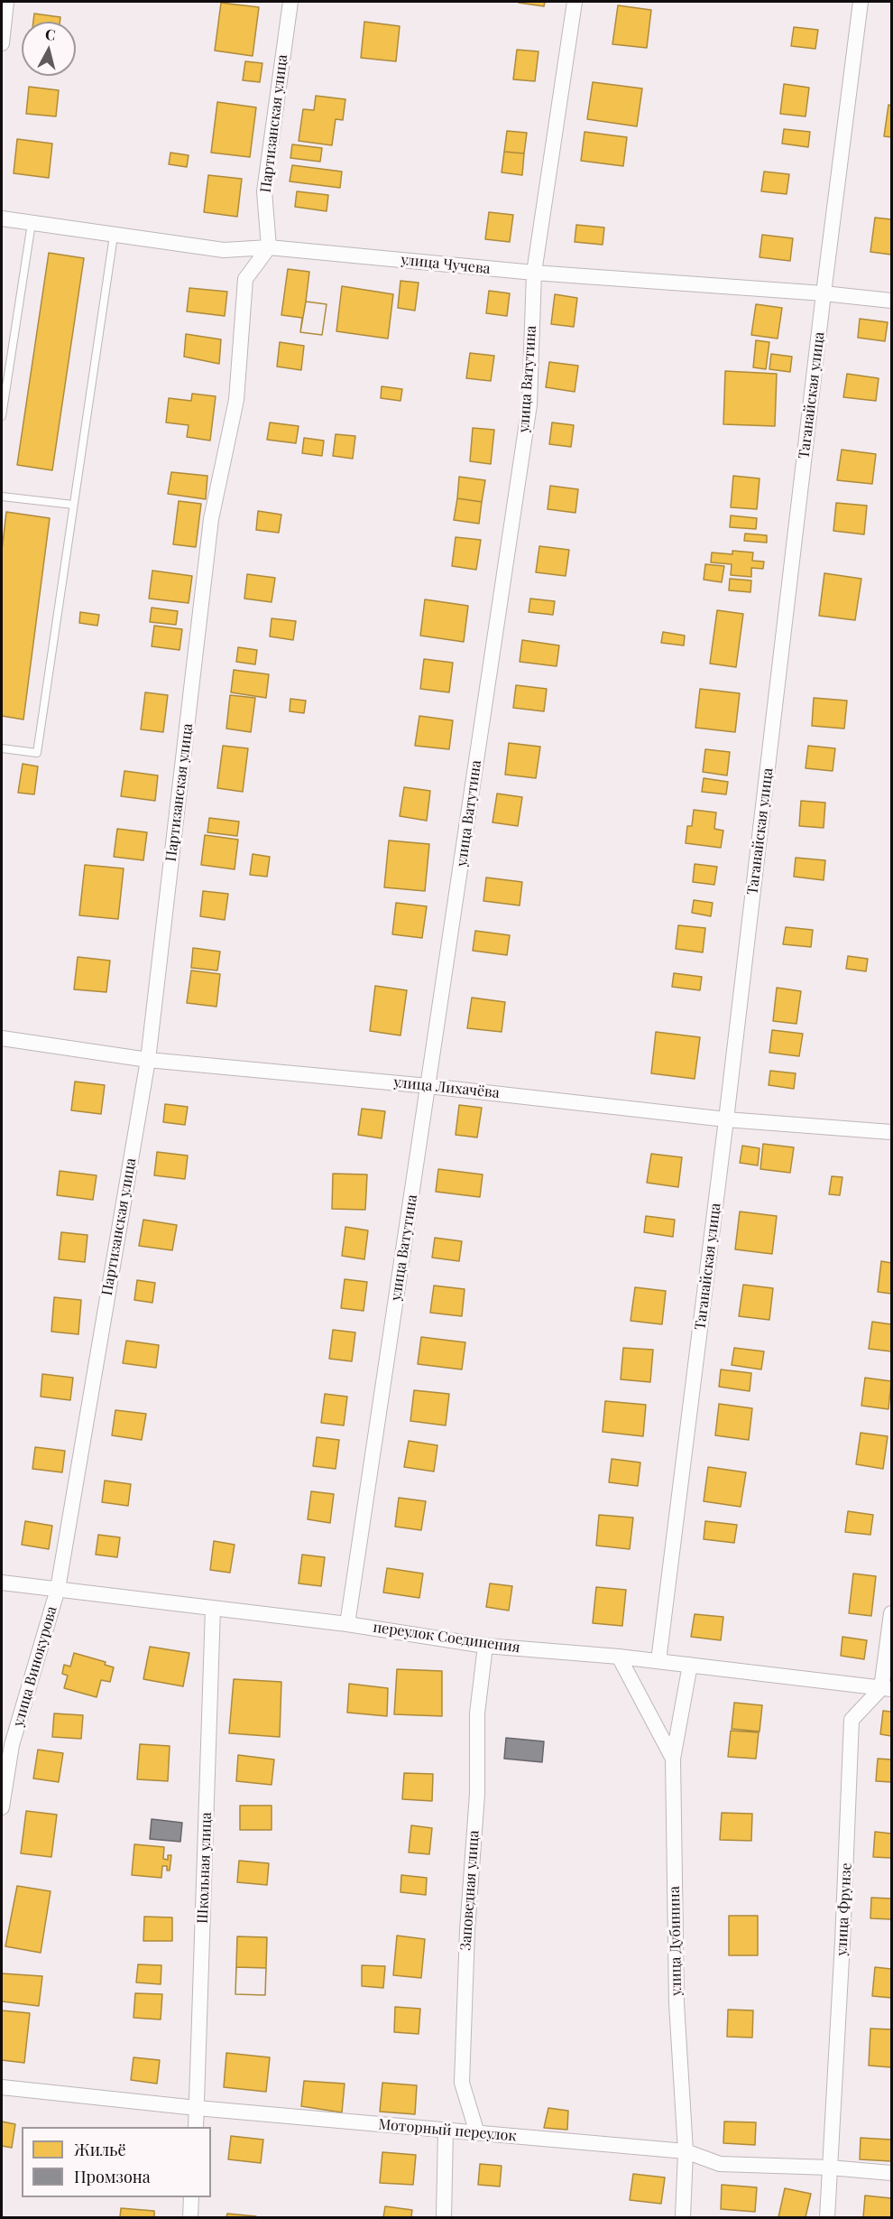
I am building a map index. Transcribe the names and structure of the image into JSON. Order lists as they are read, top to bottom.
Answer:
{
  "streets": {
    "street": [
      "Партизанская улица",
      "улица Чучева",
      "улица Ватутина",
      "Таганайская улица",
      "улица Лихачёва",
      "переулок Соединения",
      "улица Винокурова",
      "Школьная улица",
      "Заповедная улица",
      "улица Фрунзе",
      "улица Дубинина",
      "Моторный переулок"
    ]
  },
  "crossings": [
    ["Партизанская улица", "улица Чучева"],
    ["Партизанская улица", "улица Лихачёва"],
    ["Партизанская улица", "переулок Соединения"],
    ["Партизанская улица", "улица Винокурова"],
    ["улица Чучева", "улица Ватутина"],
    ["улица Чучева", "Таганайская улица"],
    ["улица Ватутина", "улица Лихачёва"],
    ["улица Ватутина", "переулок Соединения"],
    ["Таганайская улица", "улица Лихачёва"],
    ["Таганайская улица", "переулок Соединения"],
    ["переулок Соединения", "улица Винокурова"],
    ["переулок Соединения", "Школьная улица"],
    ["переулок Соединения", "Заповедная улица"],
    ["переулок Соединения", "улица Фрунзе"],
    ["переулок Соединения", "улица Дубинина"],
    ["Школьная улица", "Моторный переулок"],
    ["Заповедная улица", "Моторный переулок"],
    ["улица Фрунзе", "Моторный переулок"],
    ["улица Дубинина", "Моторный переулок"]
  ],
  "legend": ["Жильё", "Промзона"],
  "north": "top"
}
